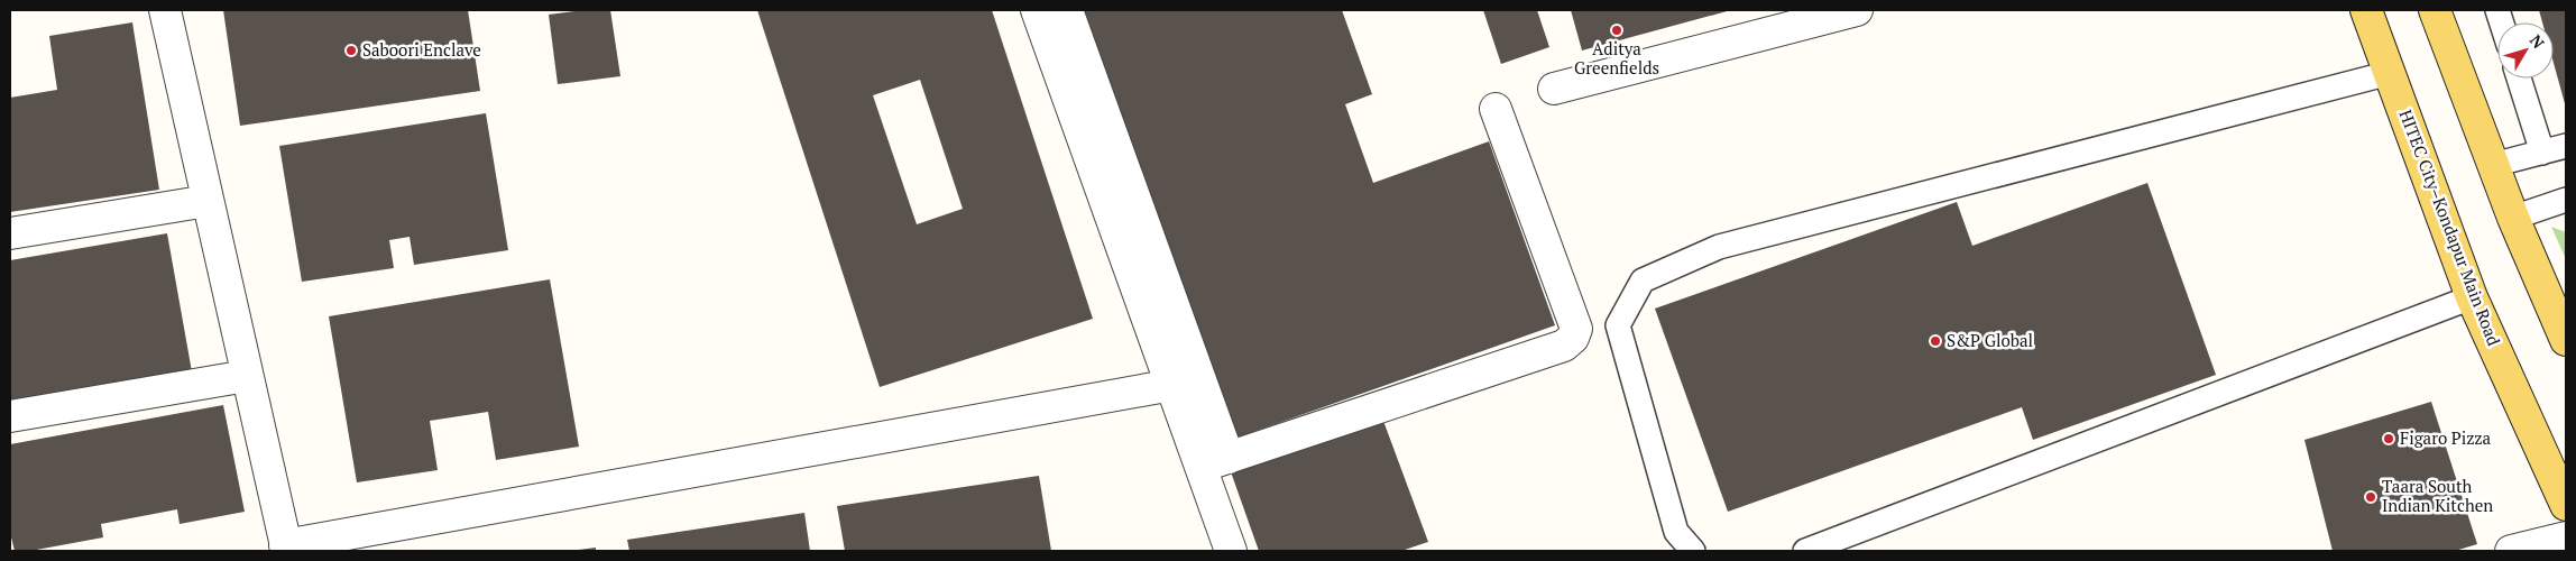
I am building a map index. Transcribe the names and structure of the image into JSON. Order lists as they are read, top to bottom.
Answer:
{
  "streets": {
    "main road": ["HITEC City–Kondapur Main Road"]
  },
  "places": [
    "Aditya Greenfields",
    "Saboori Enclave",
    "S&P Global",
    "Figaro Pizza",
    "Taara South Indian Kitchen"
  ],
  "north": "top right"
}
